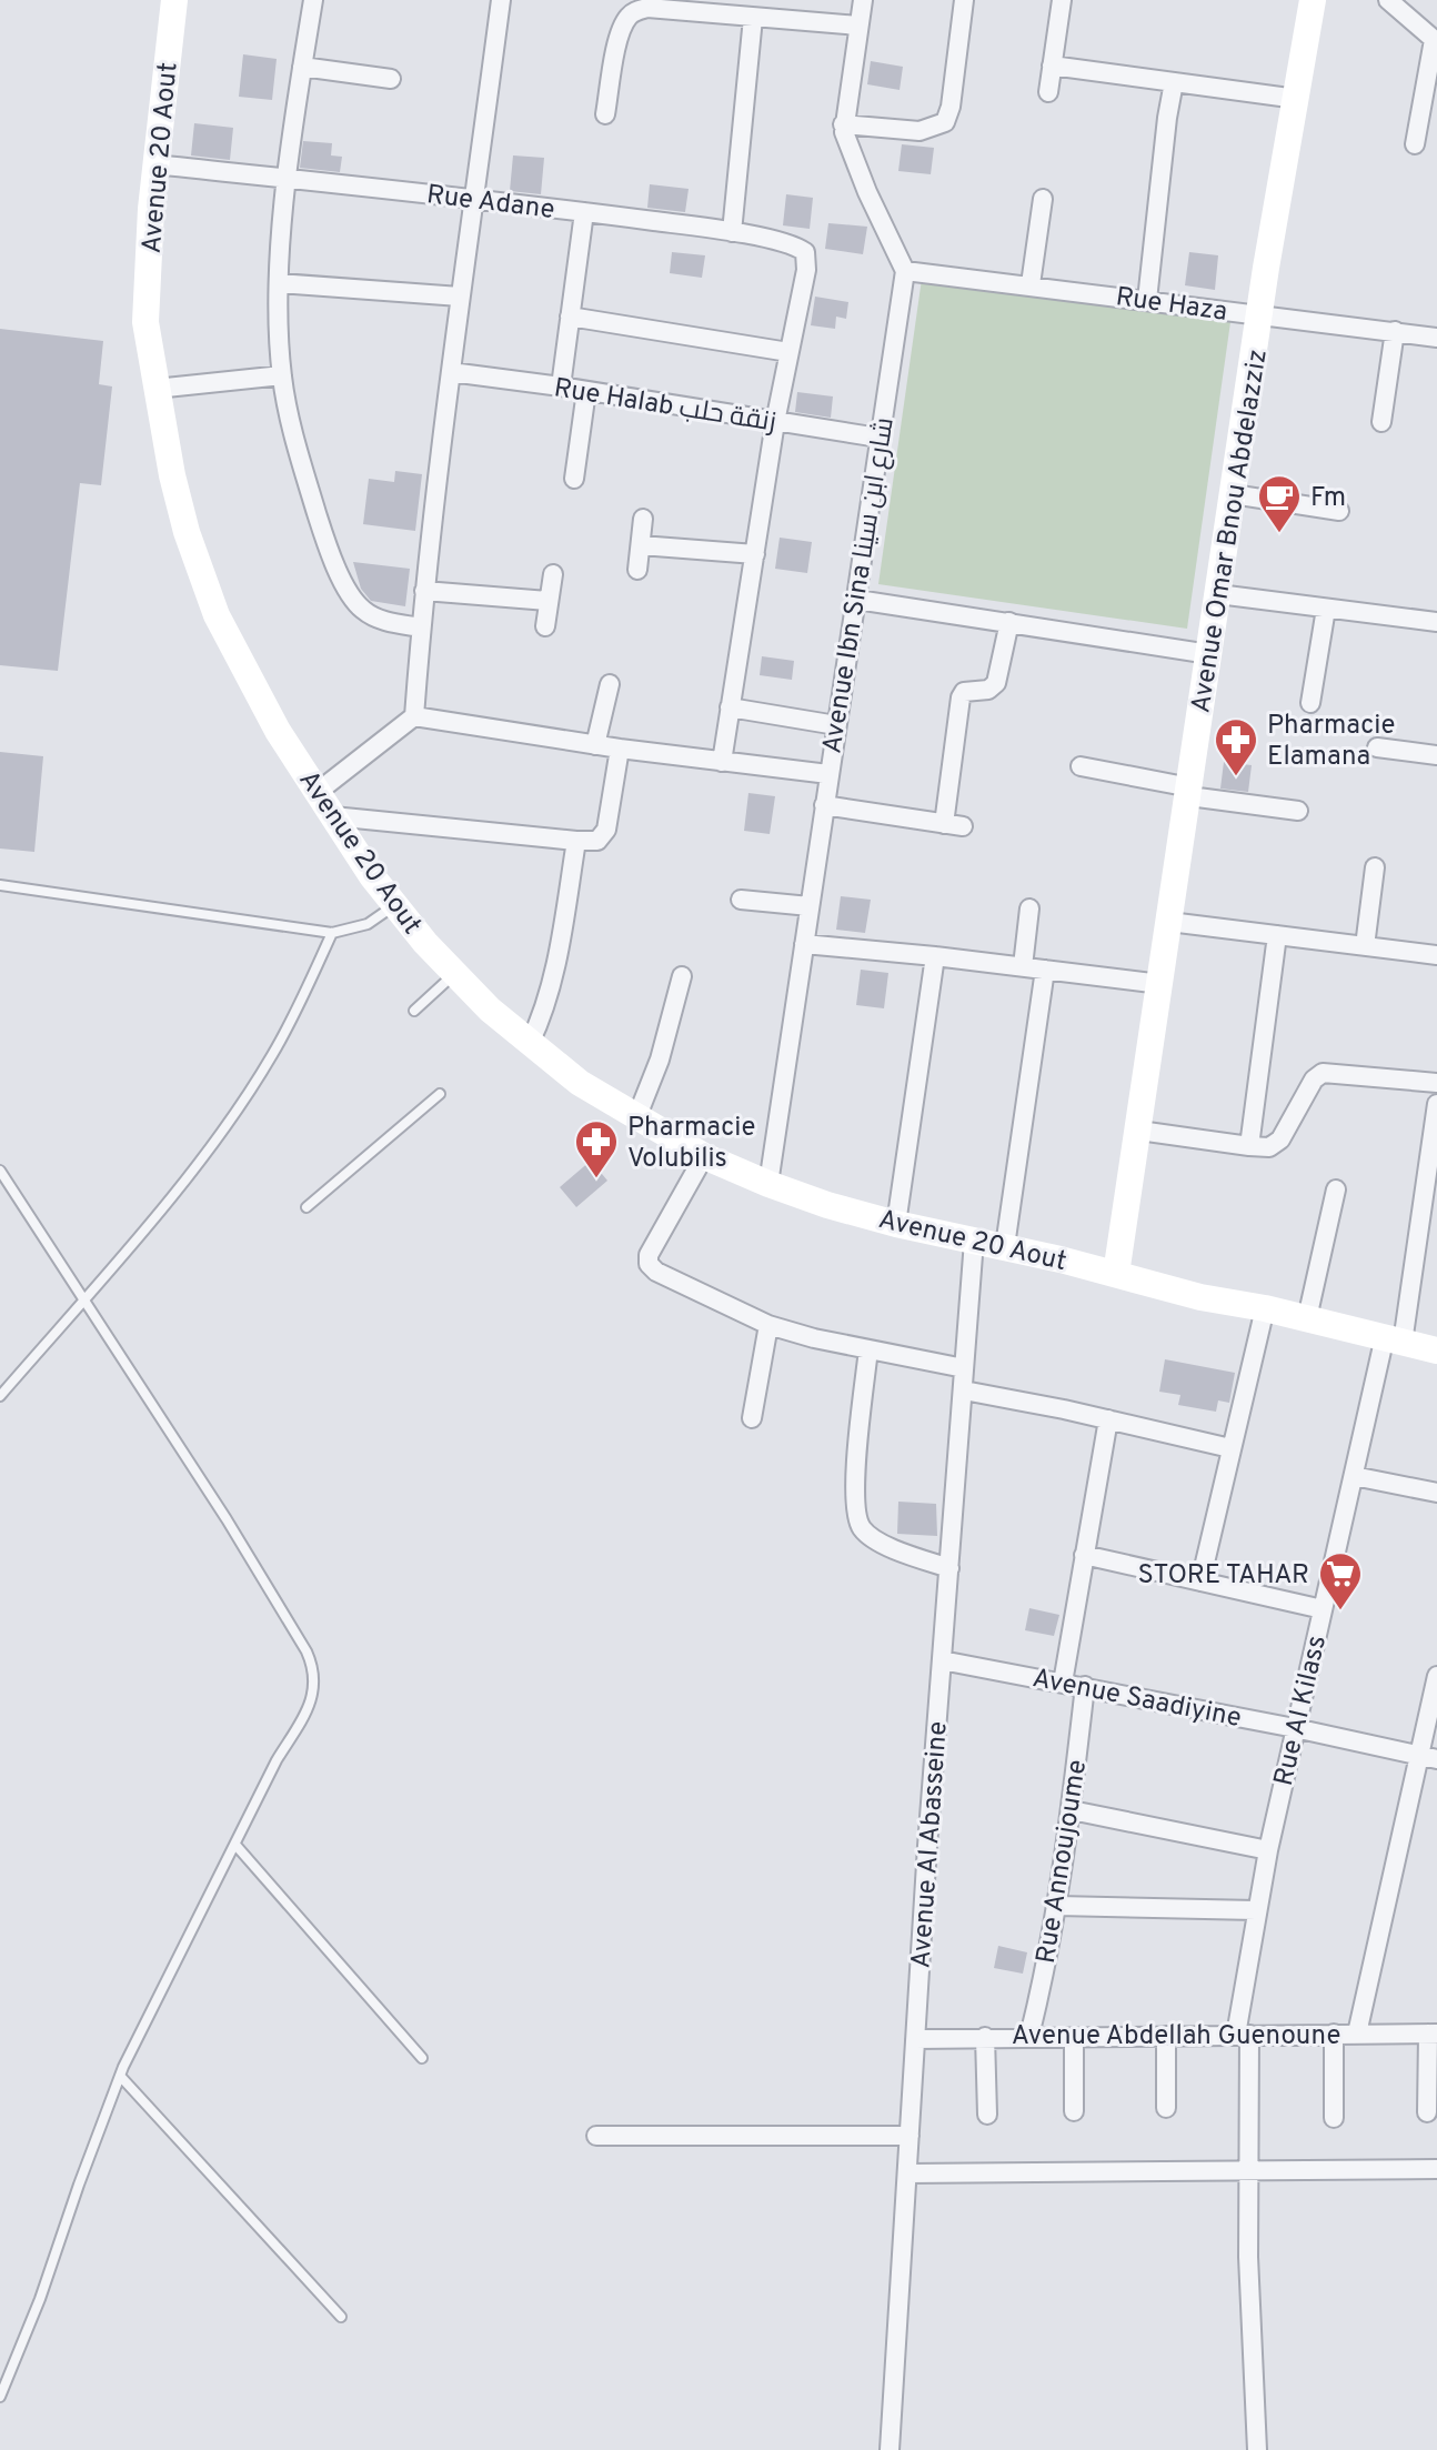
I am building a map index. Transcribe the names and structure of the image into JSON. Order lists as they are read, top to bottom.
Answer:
{
  "streets": {
    "street": [
      "Avenue 20 Aout",
      "Rue Adane",
      "Rue Haza",
      "Rue Halab زنقة حلب",
      "Avenue Omar Bnou Abdelazziz",
      "Avenue Ibn Sina شارع ابن سينا",
      "Avenue Saadiyine",
      "Rue Al Kilass",
      "Avenue Al Abasseine",
      "Rue Annoujoume",
      "Avenue Abdellah Guenoune"
    ]
  },
  "crossings": [
    ["Avenue 20 Aout", "Rue Adane"],
    ["Avenue 20 Aout", "Avenue Omar Bnou Abdelazziz"],
    ["Avenue 20 Aout", "Avenue Ibn Sina شارع ابن سينا"],
    ["Avenue 20 Aout", "Rue Al Kilass"],
    ["Avenue 20 Aout", "Avenue Al Abasseine"],
    ["Rue Haza", "Avenue Omar Bnou Abdelazziz"],
    ["Rue Haza", "Avenue Ibn Sina شارع ابن سينا"],
    ["Rue Halab زنقة حلب", "Avenue Ibn Sina شارع ابن سينا"],
    ["Avenue Saadiyine", "Rue Al Kilass"],
    ["Avenue Saadiyine", "Avenue Al Abasseine"],
    ["Avenue Saadiyine", "Rue Annoujoume"],
    ["Rue Al Kilass", "Avenue Abdellah Guenoune"],
    ["Avenue Al Abasseine", "Avenue Abdellah Guenoune"],
    ["Rue Annoujoume", "Avenue Abdellah Guenoune"]
  ],
  "places": {
    "cafe": ["Fm"],
    "pharmacy": ["Pharmacie Elamana", "Pharmacie Volubilis"],
    "supermarket": ["STORE TAHAR"]
  }
}
